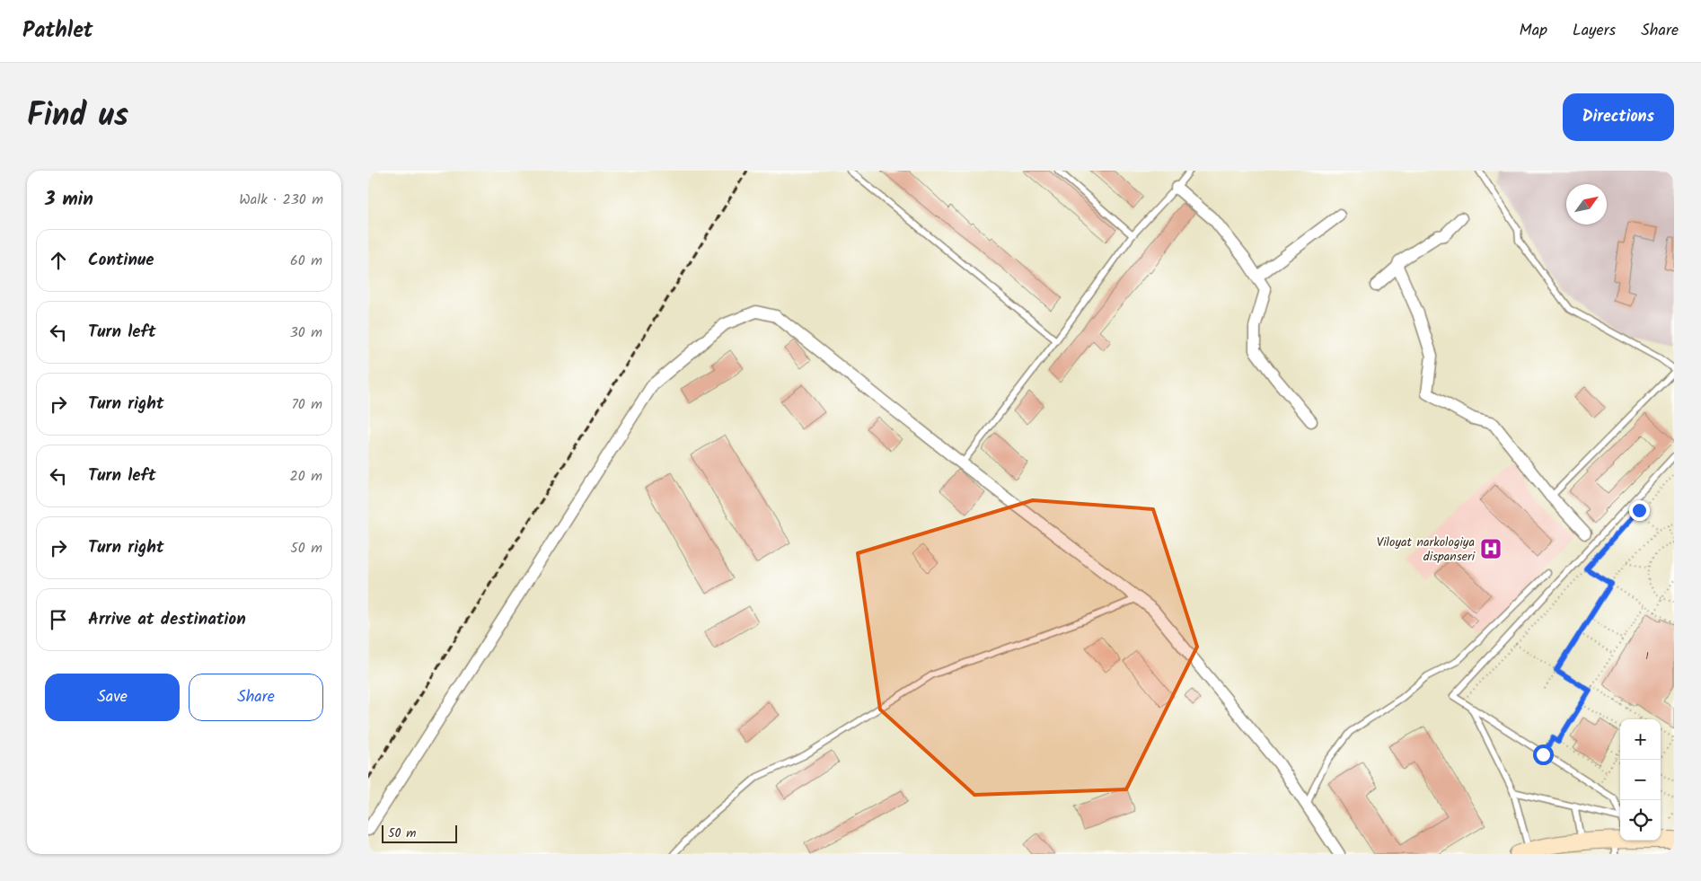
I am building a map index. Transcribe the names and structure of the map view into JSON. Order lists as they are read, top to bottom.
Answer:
{
  "places": {
    "hospital": ["Viloyat narkologiya dispanseri"]
  },
  "house_numbers": ["1"],
  "scale_bar": "50 m",
  "north": "top right",
  "page": {
    "header": "Pathlet",
    "nav": ["Map", "Layers", "Share"],
    "title": "Find us",
    "buttons": [
      "Directions",
      ["Save", "Share"]
    ],
    "heading": ["3 min", "Walk · 230 m"],
    "list": [
      ["Continue", "60 m"],
      ["Turn left", "30 m"],
      ["Turn right", "70 m"],
      ["Turn left", "20 m"],
      ["Turn right", "50 m"],
      "Arrive at destination"
    ],
    "map_buttons": ["+", "−"],
    "scale": "50 m"
  }
}
